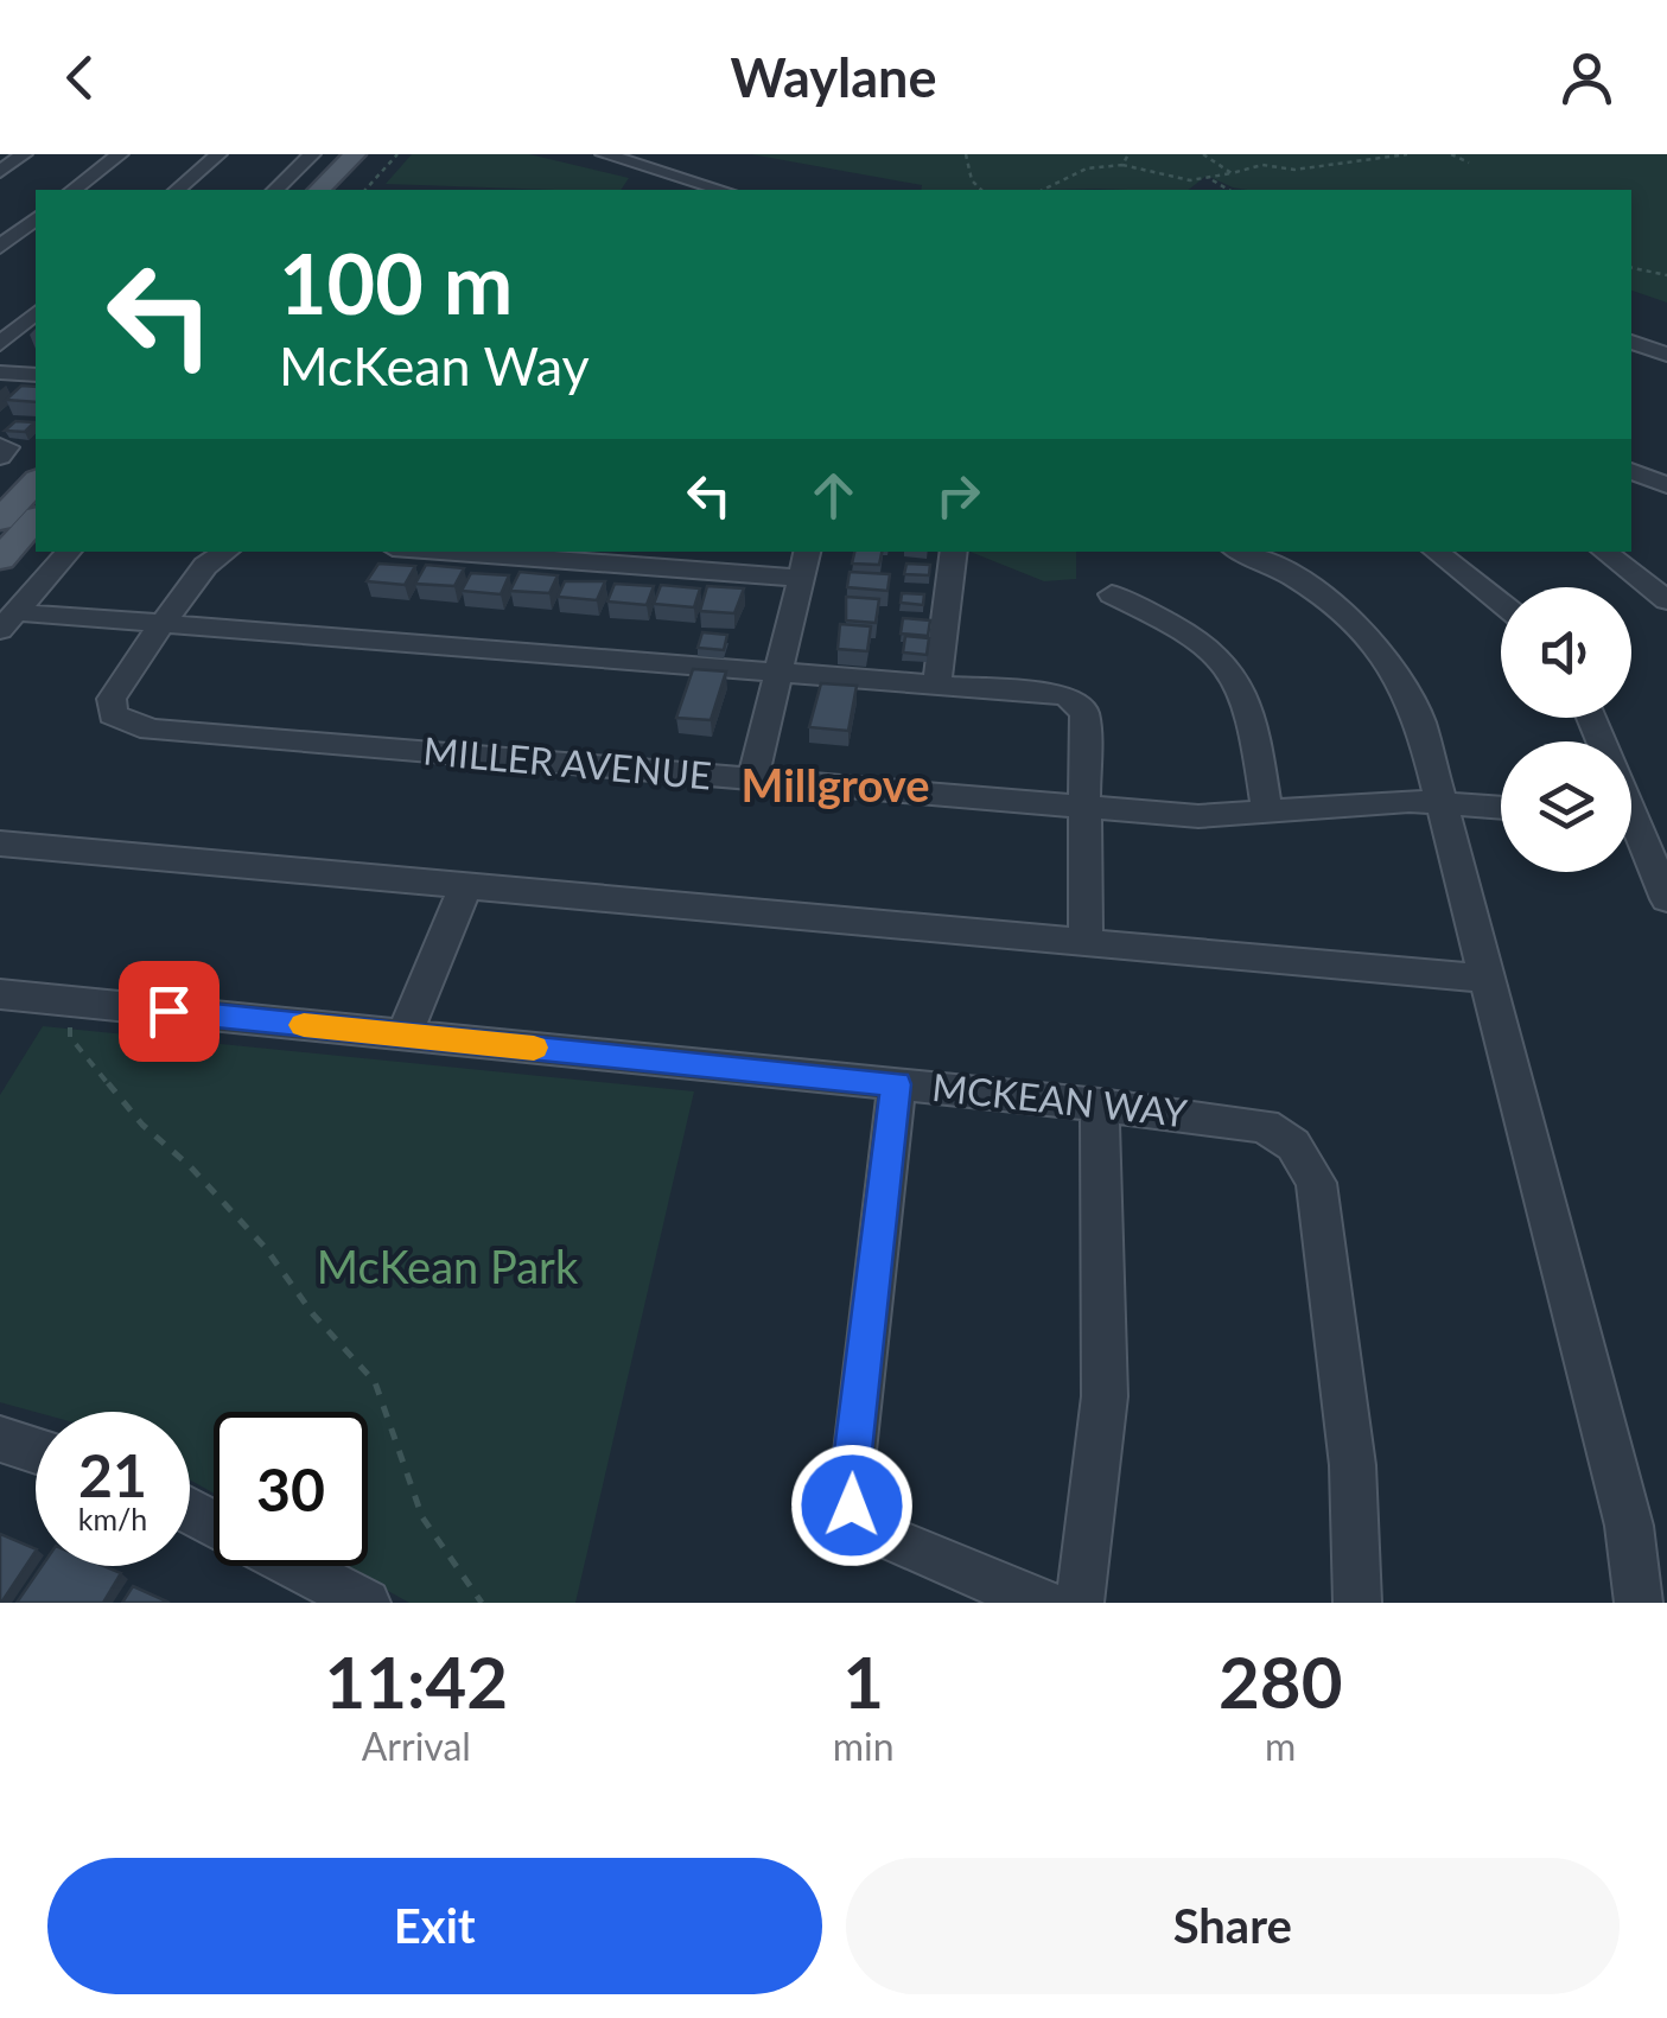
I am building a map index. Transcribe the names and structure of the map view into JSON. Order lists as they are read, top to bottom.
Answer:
{
  "streets": {
    "street": ["MILLER AVENUE", "MCKEAN WAY"]
  },
  "districts": ["Millgrove"],
  "parks": ["McKean Park"],
  "page": {
    "header": "Waylane",
    "turn": ["100 m", "McKean Way"],
    "speed": "21 km/h",
    "limit": "30",
    "eta": [
      "11:42",
      "Arrival",
      "1",
      "min",
      "280",
      "m"
    ],
    "buttons": ["Exit", "Share"]
  }
}
